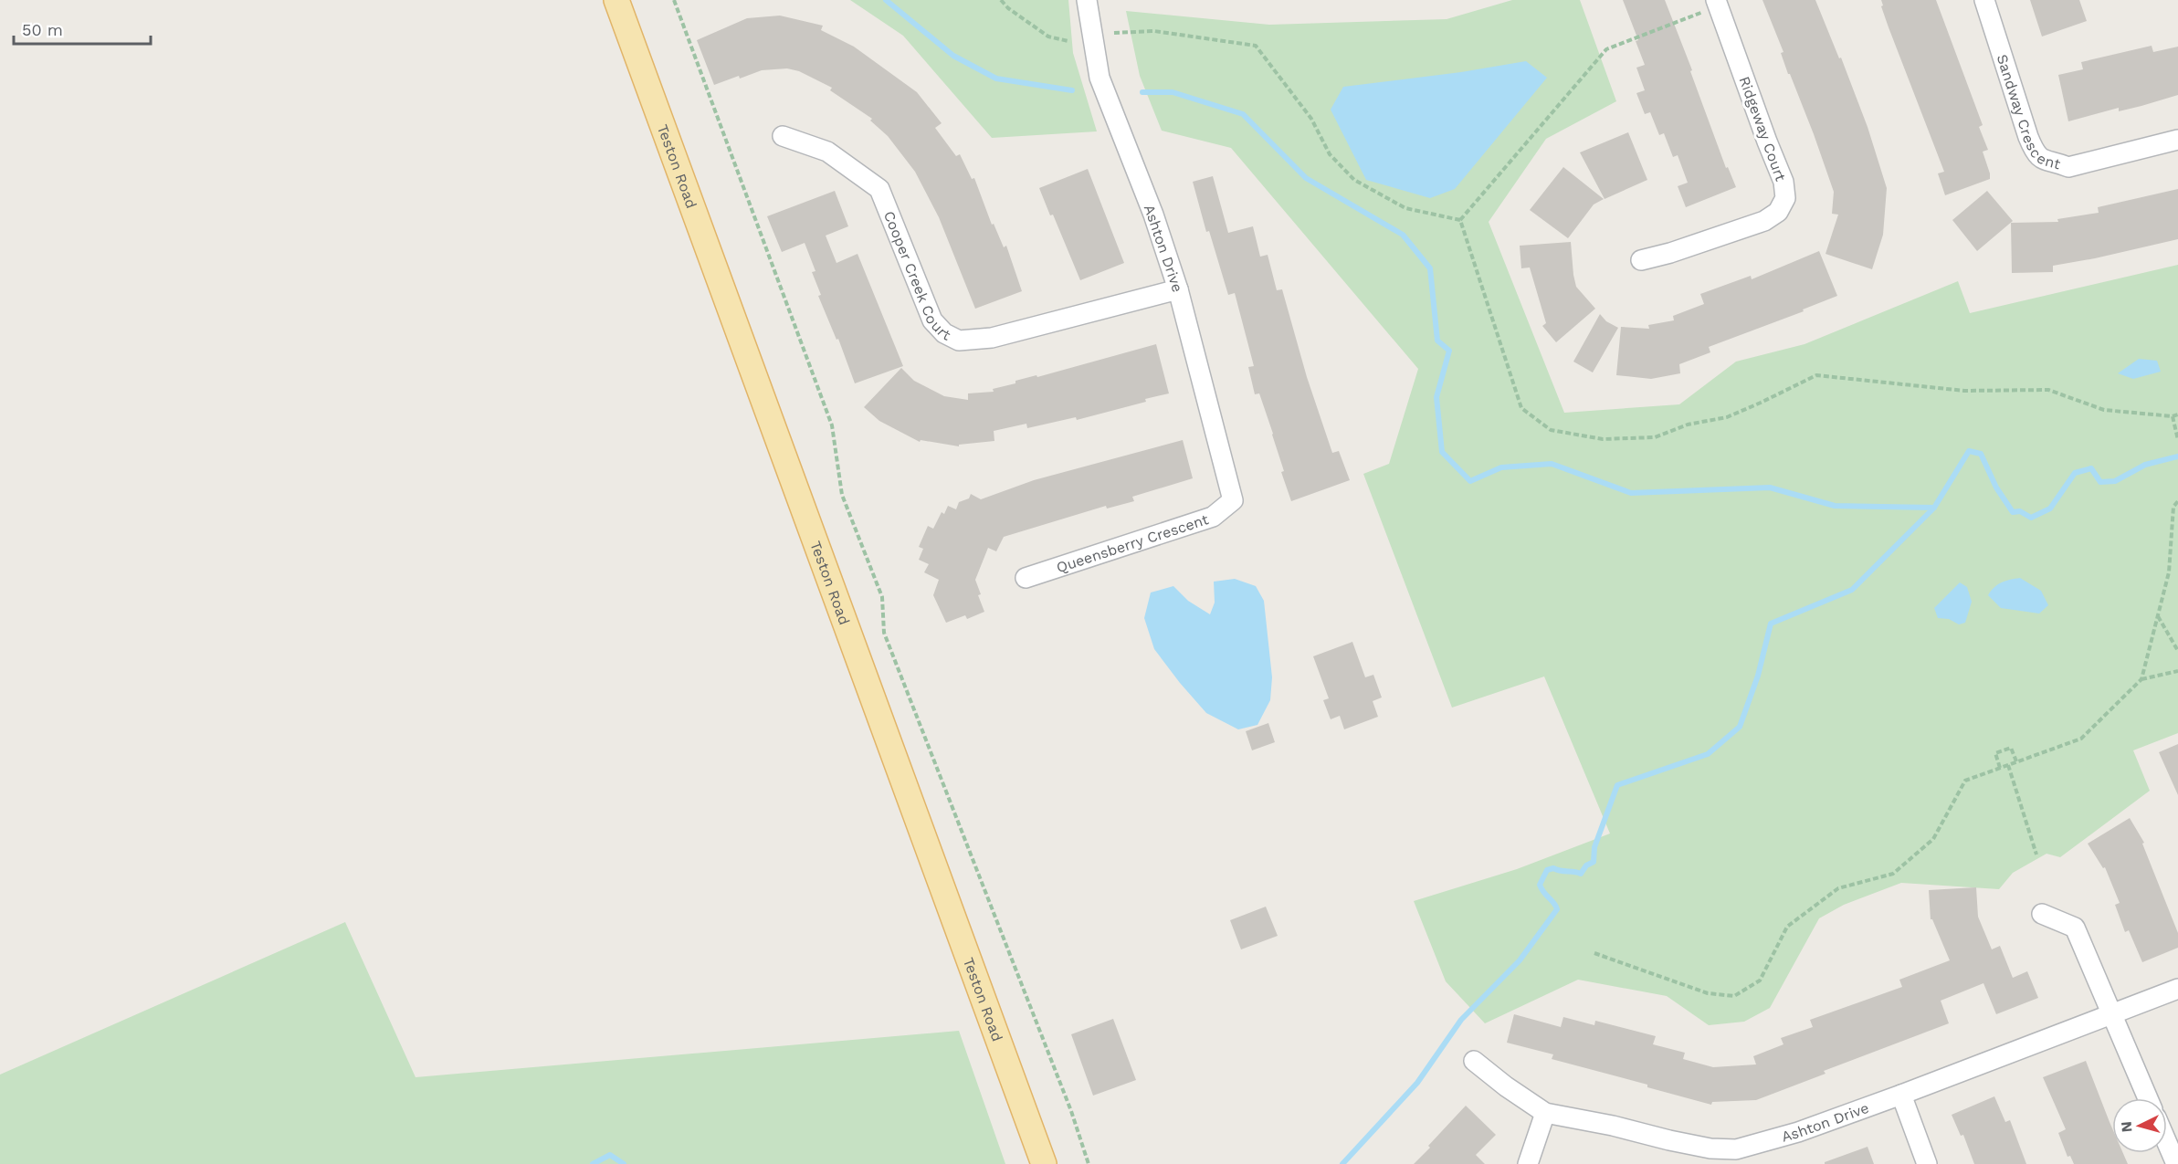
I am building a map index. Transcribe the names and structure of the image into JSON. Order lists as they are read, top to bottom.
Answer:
{
  "streets": {
    "main road": ["Teston Road"],
    "street": [
      "Sandway Crescent",
      "Ridgeway Court",
      "Ashton Drive",
      "Cooper Creek Court",
      "Queensberry Crescent"
    ]
  },
  "crossings": [
    ["Ashton Drive", "Cooper Creek Court"],
    ["Ashton Drive", "Queensberry Crescent"]
  ],
  "scale_bar": "50 m",
  "north": "left"
}
